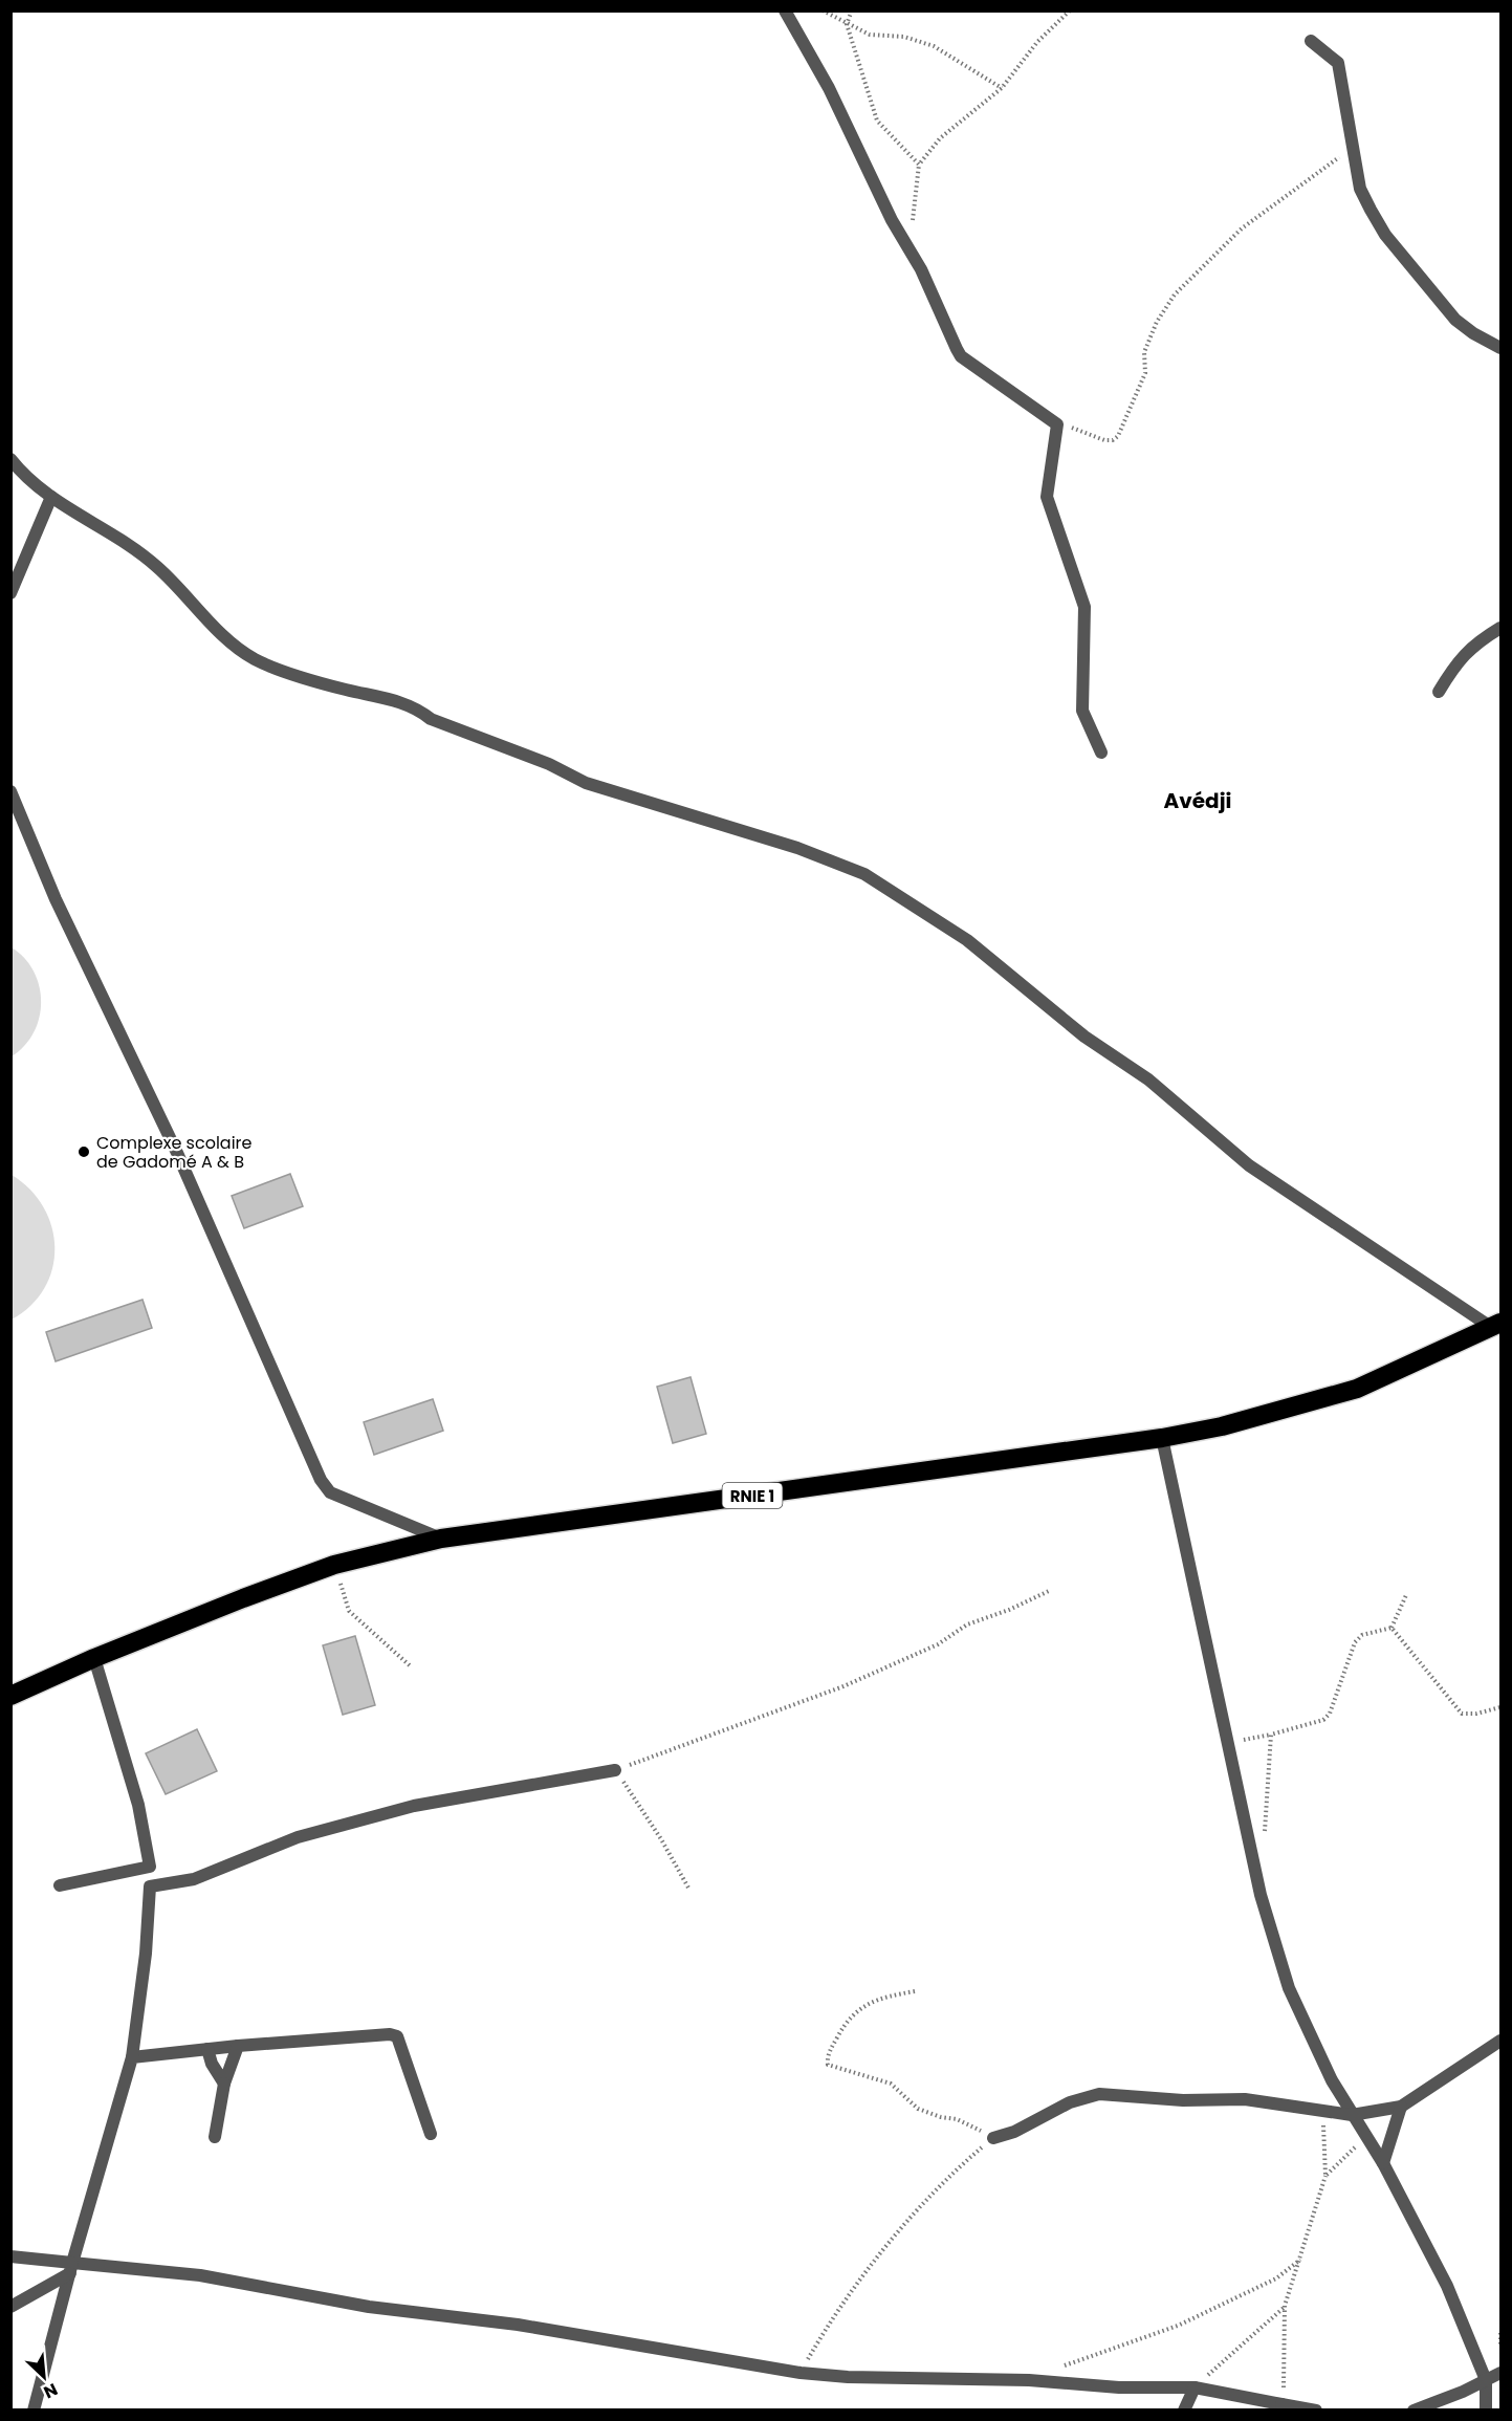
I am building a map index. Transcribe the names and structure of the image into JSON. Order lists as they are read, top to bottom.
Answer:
{
  "streets": {
    "highway": ["RNIE 1"]
  },
  "districts": ["Avédji"],
  "places": ["Complexe scolaire de Gadomé A & B"],
  "north": "bottom right"
}
